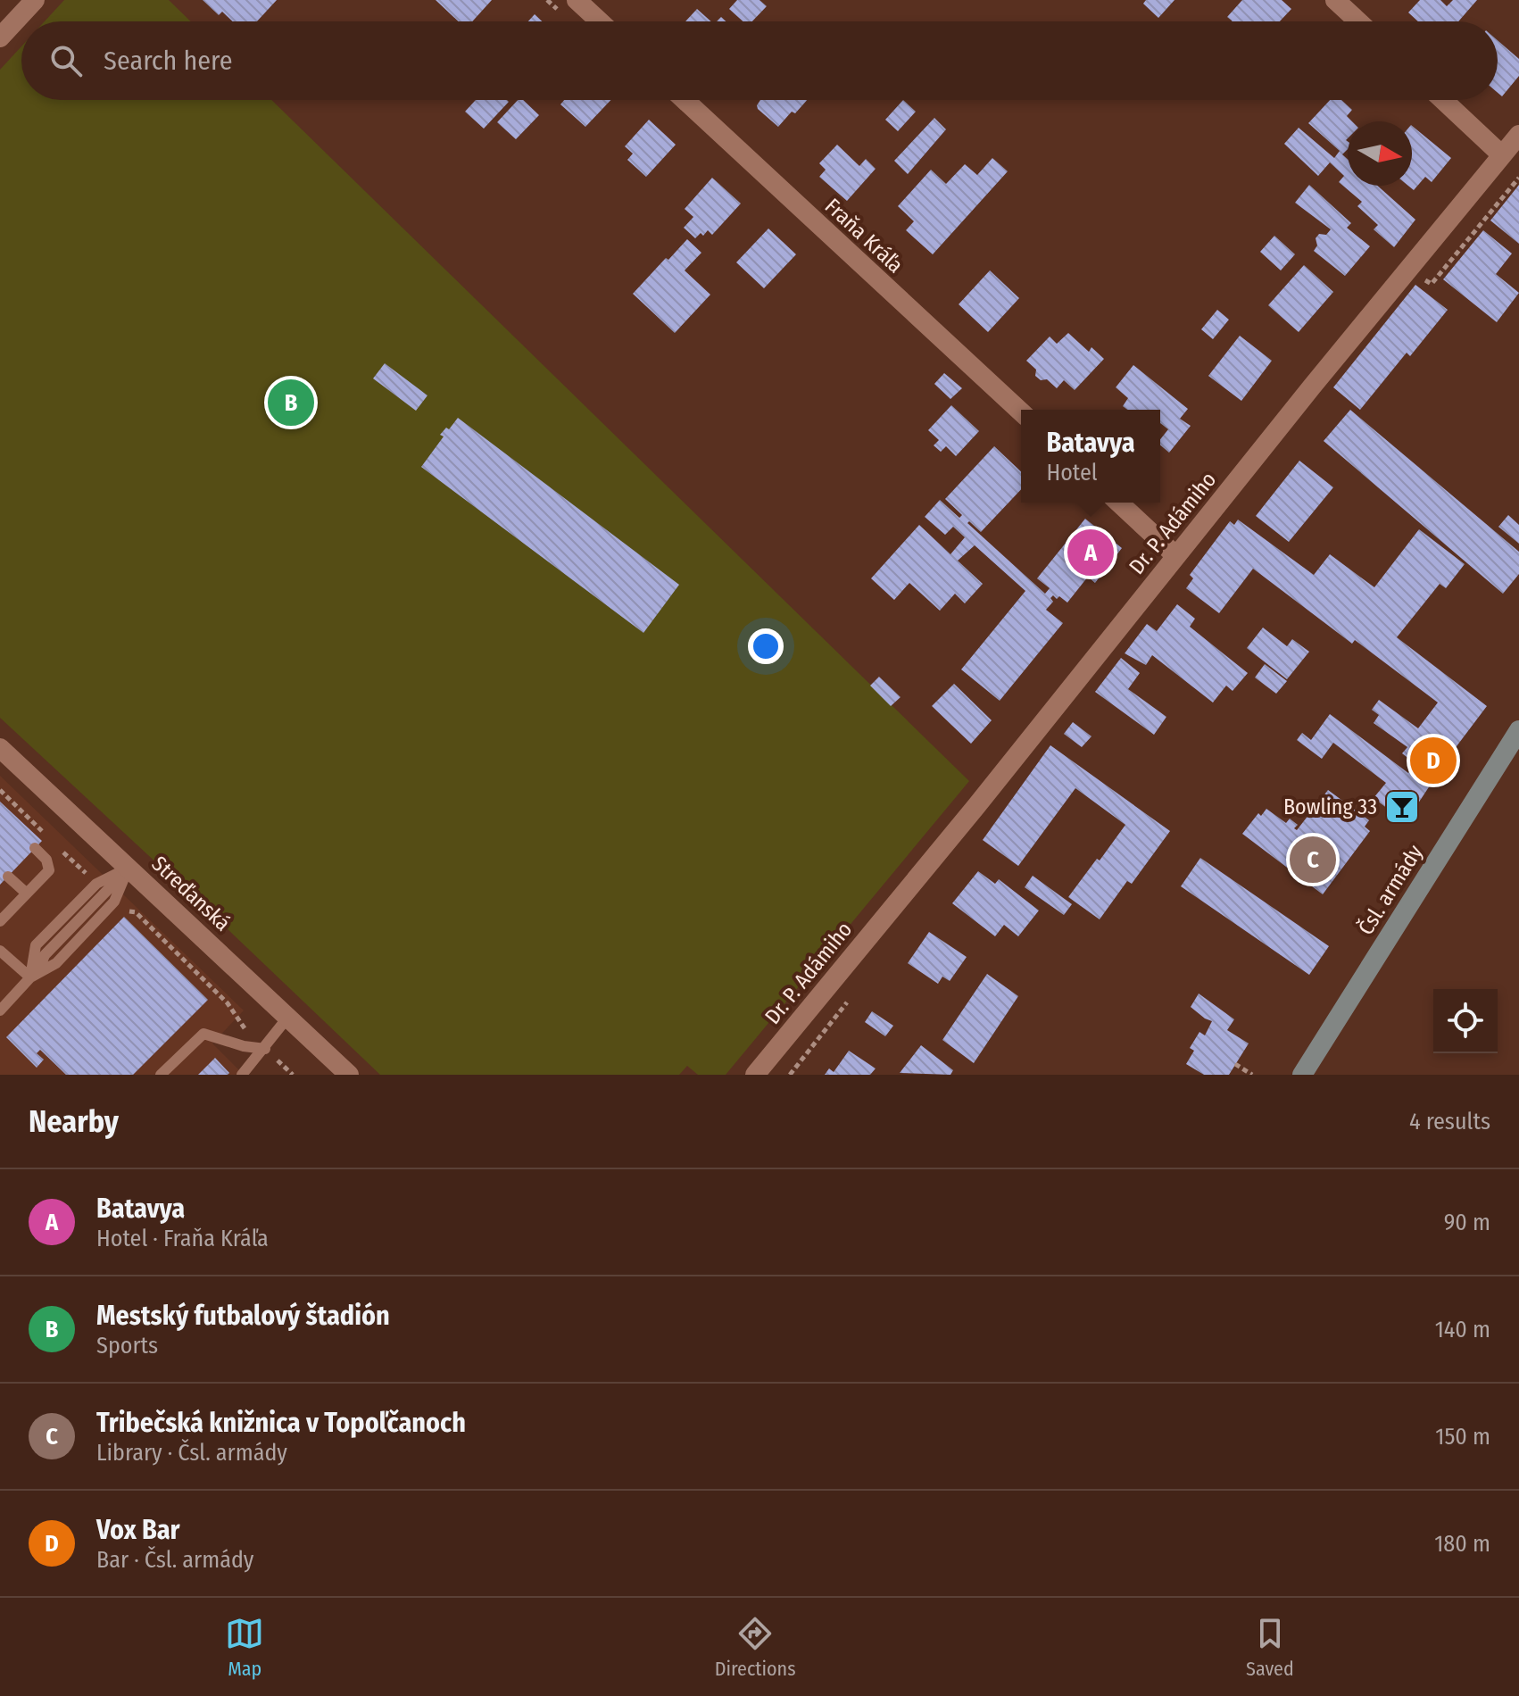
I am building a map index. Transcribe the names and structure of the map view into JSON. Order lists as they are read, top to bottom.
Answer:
{
  "streets": {
    "main road": ["Čsl. armády"],
    "street": ["Fraňa Kráľa", "Dr. P. Adámiho", "Streďanská"]
  },
  "places": {
    "bar": ["Bowling 33"]
  },
  "north": "right",
  "page": {
    "search": "Search here",
    "pins": [
      "B",
      "A",
      "D",
      "C"
    ],
    "popup": ["Batavya", "Hotel"],
    "heading": ["Nearby", "4 results"],
    "list": [
      {
        "mark": "A",
        "name": "Batavya",
        "note": "Hotel · Fraňa Kráľa",
        "value": "90 m"
      },
      {
        "mark": "B",
        "name": "Mestský futbalový štadión",
        "note": "Sports",
        "value": "140 m"
      },
      {
        "mark": "C",
        "name": "Tribečská knižnica v Topoľčanoch",
        "note": "Library · Čsl. armády",
        "value": "150 m"
      },
      {
        "mark": "D",
        "name": "Vox Bar",
        "note": "Bar · Čsl. armády",
        "value": "180 m"
      }
    ],
    "nav": ["Map", "Directions", "Saved"]
  }
}
